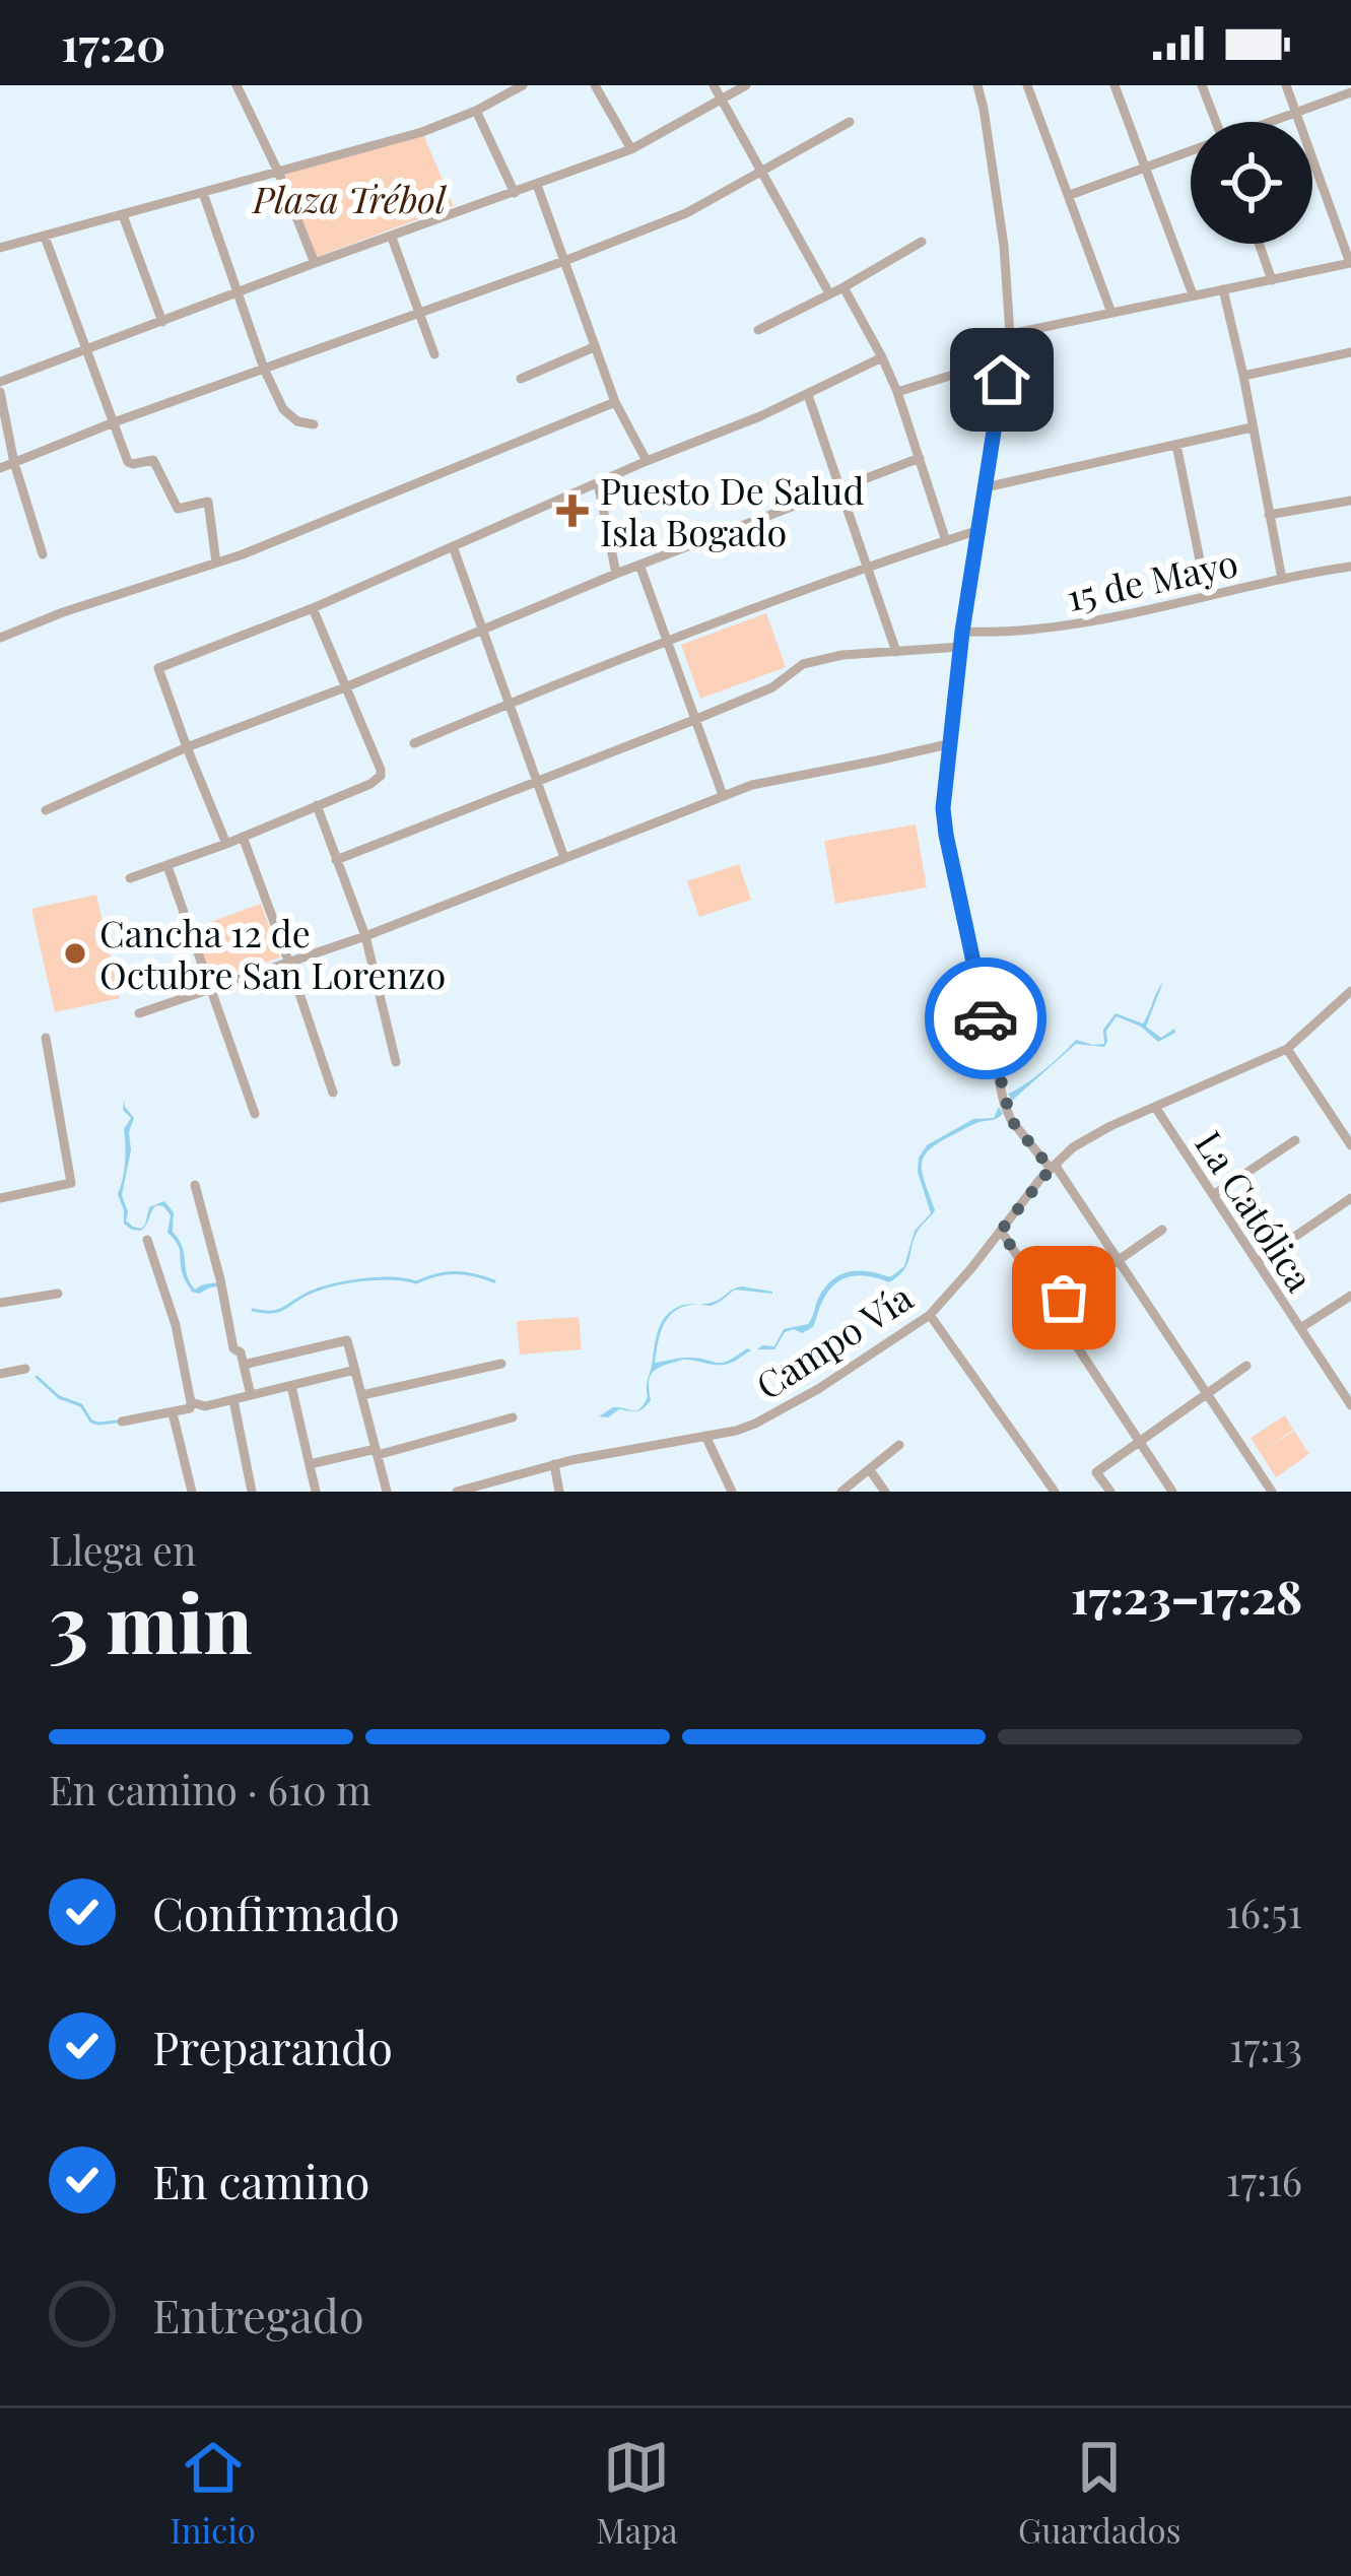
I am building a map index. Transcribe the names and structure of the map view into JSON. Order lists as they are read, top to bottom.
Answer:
{
  "streets": {
    "street": ["15 de Mayo", "La Católica", "Campo Vía"]
  },
  "crossings": [
    ["La Católica", "Campo Vía"]
  ],
  "parks": ["Plaza Trébol"],
  "places": {
    "health": ["Puesto De Salud Isla Bogado"],
    "other": ["Cancha 12 de Octubre San Lorenzo"]
  },
  "page": {
    "status": "17:20",
    "heading": ["3 min", "Llega en", "17:23–17:28"],
    "bar": "En camino · 610 m",
    "list": [
      ["Confirmado", "16:51"],
      ["Preparando", "17:13"],
      ["En camino", "17:16"],
      "Entregado"
    ],
    "tabs": ["Inicio", "Mapa", "Guardados"]
  }
}
